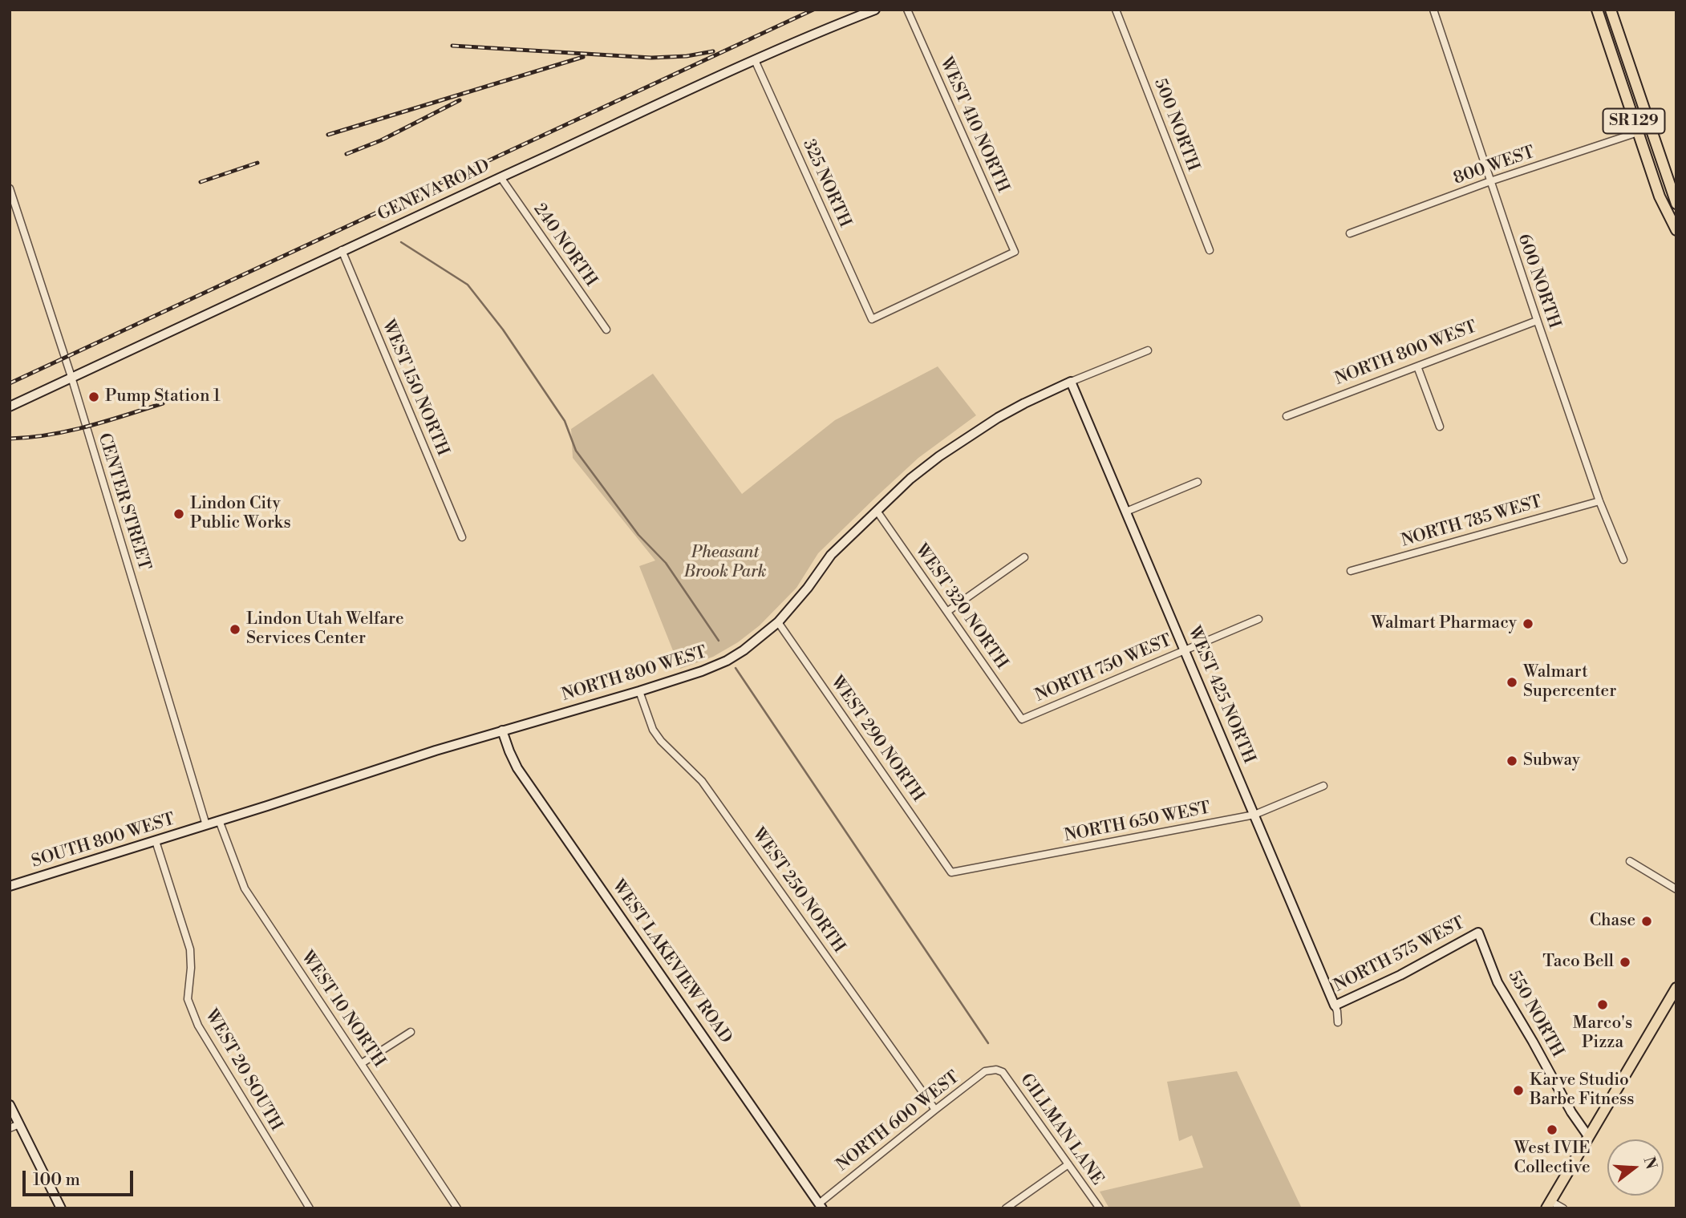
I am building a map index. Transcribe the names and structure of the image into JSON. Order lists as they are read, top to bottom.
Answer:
{
  "streets": {
    "main road": ["SR 129"],
    "street": [
      "WEST 410 NORTH",
      "500 NORTH",
      "800 WEST",
      "325 NORTH",
      "GENEVA ROAD",
      "240 NORTH",
      "600 NORTH",
      "NORTH 800 WEST",
      "WEST 150 NORTH",
      "CENTER STREET",
      "NORTH 785 WEST",
      "WEST 320 NORTH",
      "NORTH 750 WEST",
      "WEST 425 NORTH",
      "WEST 290 NORTH",
      "NORTH 650 WEST",
      "SOUTH 800 WEST",
      "WEST 250 NORTH",
      "NORTH 575 WEST",
      "WEST LAKEVIEW ROAD",
      "WEST 10 NORTH",
      "550 NORTH",
      "WEST 20 SOUTH",
      "NORTH 600 WEST",
      "GILLMAN LANE"
    ]
  },
  "crossings": [
    ["SR 129", "800 WEST"],
    ["WEST 410 NORTH", "325 NORTH"],
    ["800 WEST", "600 NORTH"],
    ["325 NORTH", "GENEVA ROAD"],
    ["GENEVA ROAD", "240 NORTH"],
    ["GENEVA ROAD", "WEST 150 NORTH"],
    ["GENEVA ROAD", "CENTER STREET"],
    ["600 NORTH", "NORTH 800 WEST"],
    ["600 NORTH", "NORTH 785 WEST"],
    ["NORTH 800 WEST", "CENTER STREET"],
    ["NORTH 800 WEST", "WEST 320 NORTH"],
    ["NORTH 800 WEST", "WEST 425 NORTH"],
    ["NORTH 800 WEST", "WEST 290 NORTH"],
    ["NORTH 800 WEST", "SOUTH 800 WEST"],
    ["NORTH 800 WEST", "WEST 250 NORTH"],
    ["NORTH 800 WEST", "WEST LAKEVIEW ROAD"],
    ["NORTH 800 WEST", "WEST 10 NORTH"],
    ["CENTER STREET", "SOUTH 800 WEST"],
    ["WEST 320 NORTH", "NORTH 750 WEST"],
    ["NORTH 750 WEST", "WEST 425 NORTH"],
    ["WEST 425 NORTH", "NORTH 650 WEST"],
    ["WEST 425 NORTH", "NORTH 575 WEST"],
    ["WEST 290 NORTH", "NORTH 650 WEST"],
    ["SOUTH 800 WEST", "WEST 20 SOUTH"],
    ["WEST 250 NORTH", "NORTH 600 WEST"],
    ["NORTH 575 WEST", "550 NORTH"],
    ["WEST LAKEVIEW ROAD", "NORTH 600 WEST"],
    ["NORTH 600 WEST", "GILLMAN LANE"]
  ],
  "parks": ["Pheasant Brook Park"],
  "places": [
    "Pump Station 1",
    "Lindon City Public Works",
    "Walmart Pharmacy",
    "Lindon Utah Welfare Services Center",
    "Walmart Supercenter",
    "Subway",
    "Chase",
    "Taco Bell",
    "Marco's Pizza",
    "Karve Studio Barbe Fitness",
    "West IVIE Collective"
  ],
  "scale_bar": "100 m",
  "north": "right"
}
